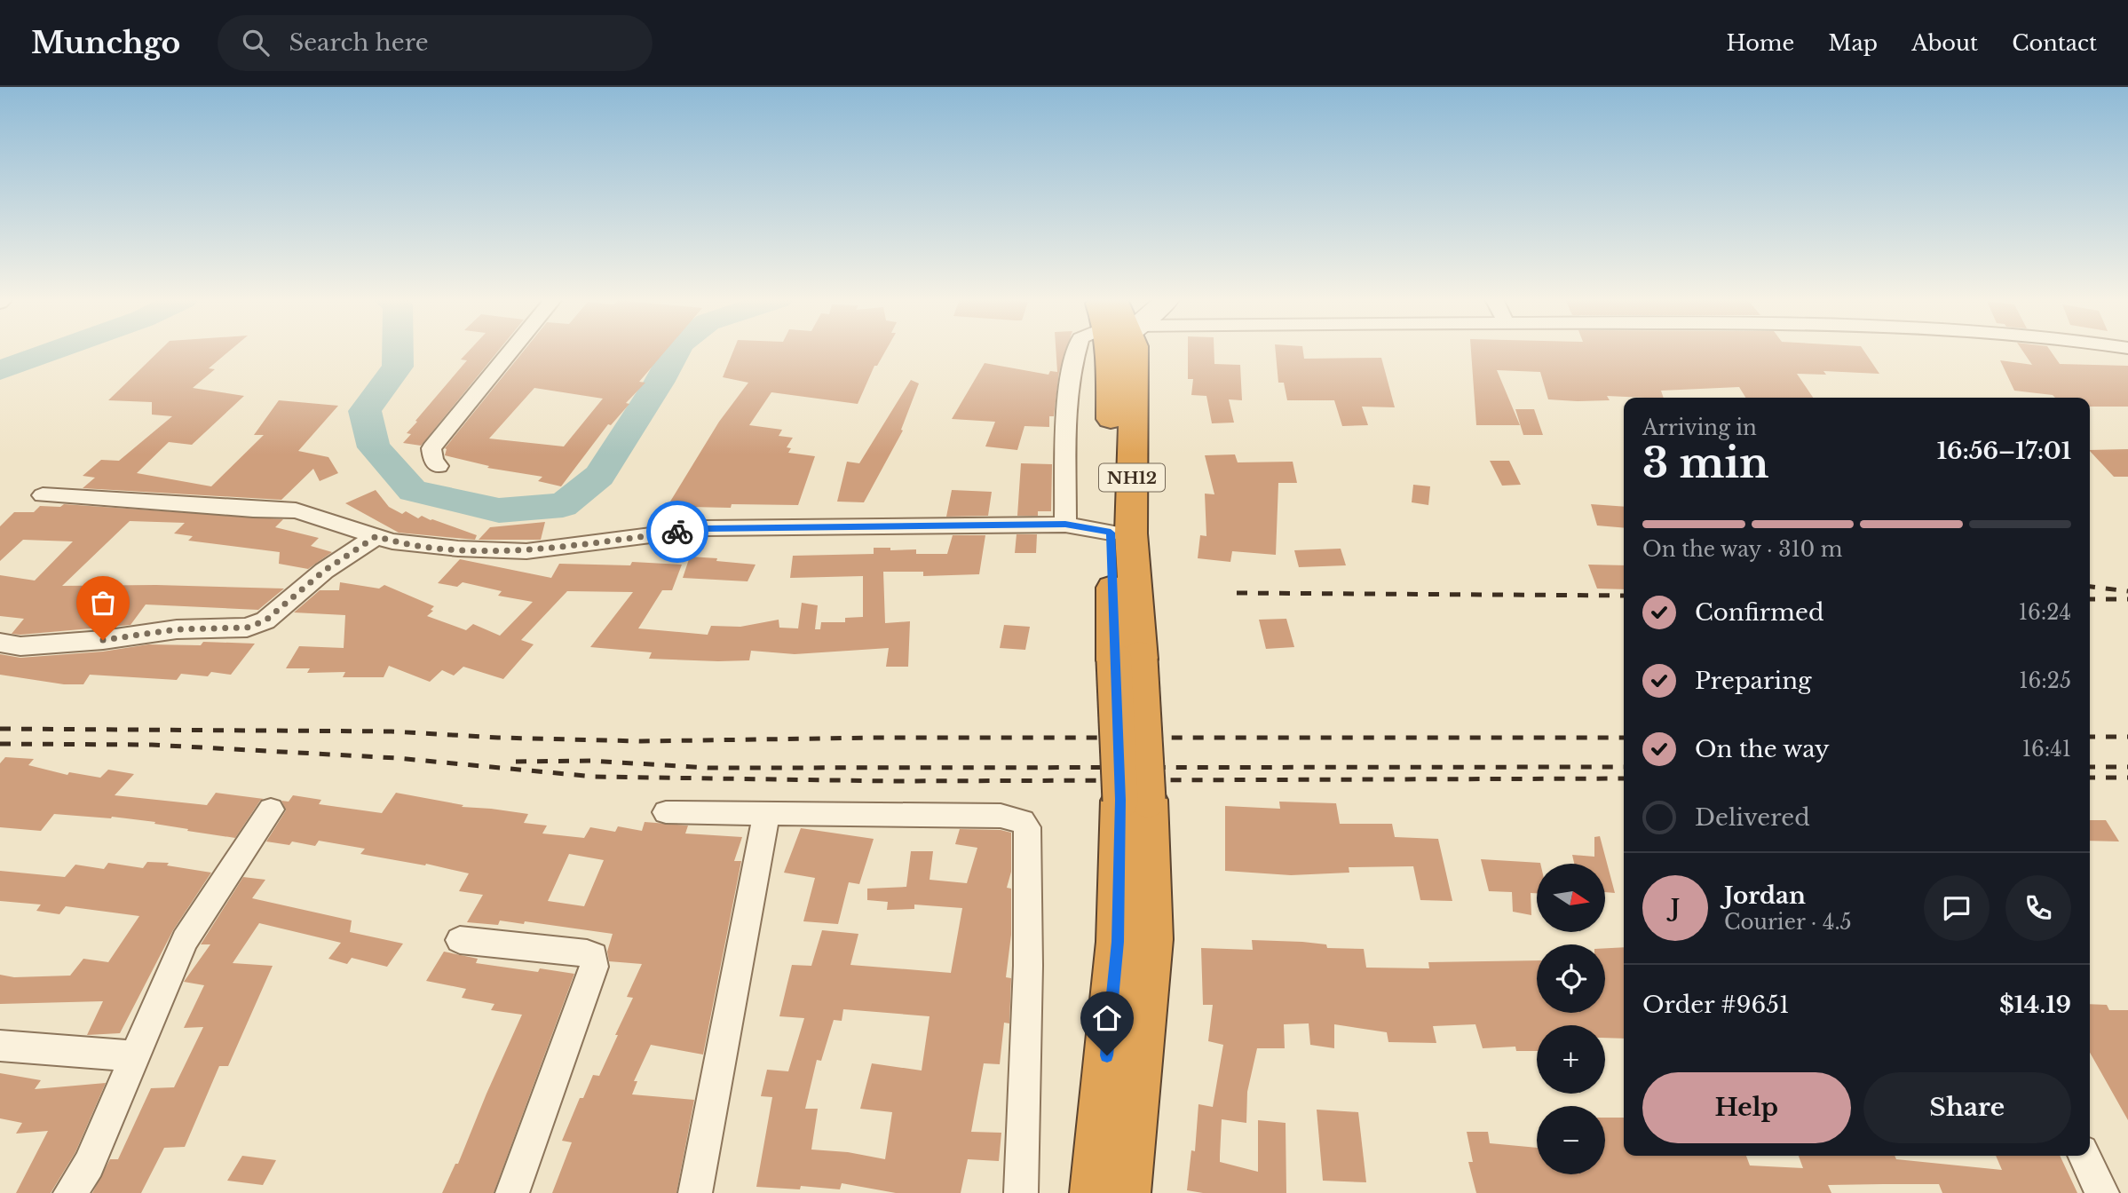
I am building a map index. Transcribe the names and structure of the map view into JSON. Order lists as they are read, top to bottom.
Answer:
{
  "streets": {
    "highway": ["NH12"]
  },
  "north": "right",
  "page": {
    "header": "Munchgo",
    "search": "Search here",
    "nav": [
      "Home",
      "Map",
      "About",
      "Contact"
    ],
    "heading": ["3 min", "Arriving in", "16:56–17:01"],
    "panel": [
      "Jordan",
      "Courier · 4.5",
      "Order #9651",
      "$14.19"
    ],
    "bar": "On the way · 310 m",
    "list": [
      ["Confirmed", "16:24"],
      ["Preparing", "16:25"],
      ["On the way", "16:41"],
      "Delivered"
    ],
    "map_buttons": ["+", "−"],
    "round": "J",
    "buttons": ["Help", "Share"]
  }
}
